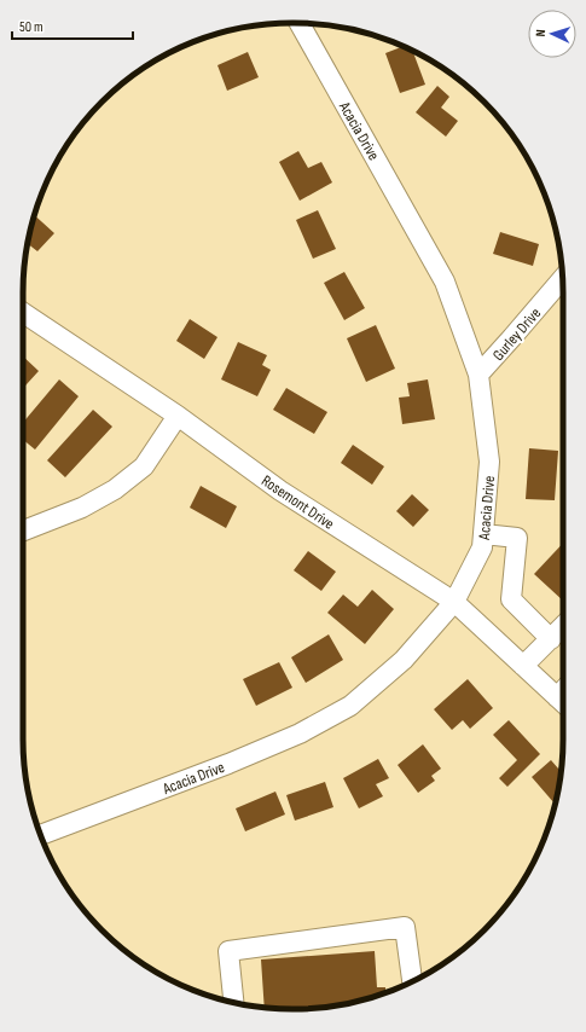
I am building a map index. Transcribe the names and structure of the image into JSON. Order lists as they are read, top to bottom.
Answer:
{
  "streets": {
    "street": ["Acacia Drive", "Gurley Drive", "Rosemont Drive"]
  },
  "crossings": [
    ["Acacia Drive", "Gurley Drive"],
    ["Acacia Drive", "Rosemont Drive"]
  ],
  "scale_bar": "50 m",
  "north": "left"
}
